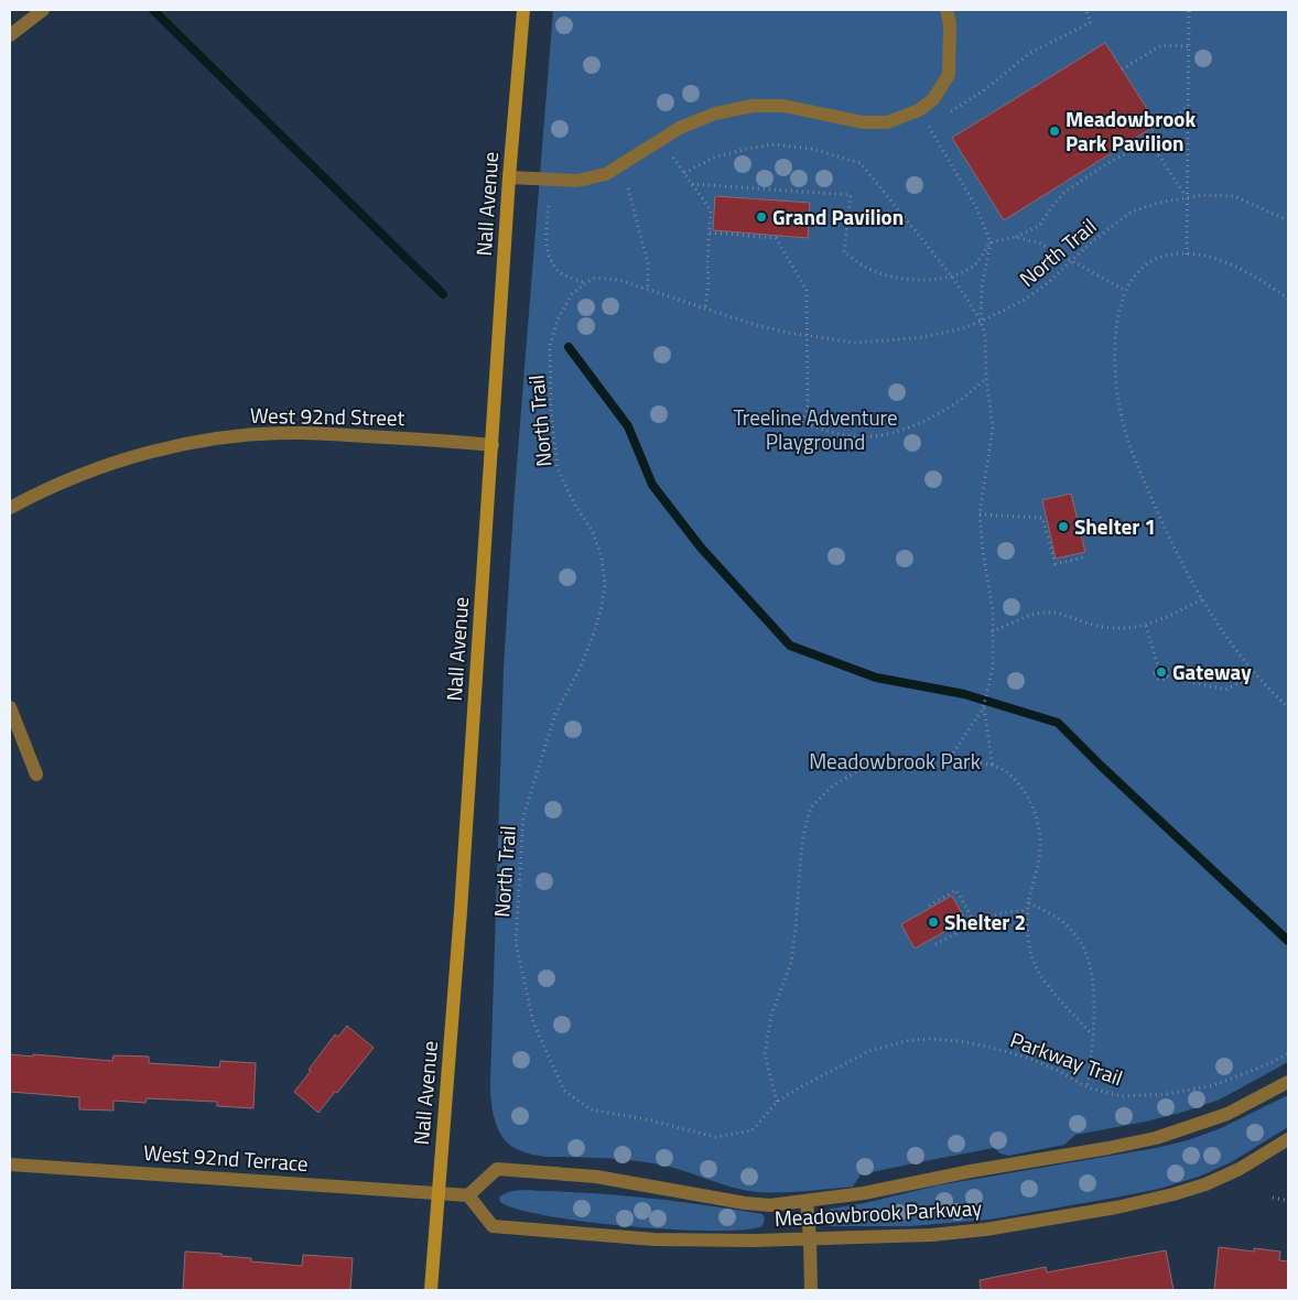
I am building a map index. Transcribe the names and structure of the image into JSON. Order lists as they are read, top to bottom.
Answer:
{
  "streets": {
    "main road": ["Nall Avenue"],
    "street": ["West 92nd Street", "West 92nd Terrace", "Meadowbrook Parkway"],
    "path": ["North Trail", "Parkway Trail"]
  },
  "crossings": [
    ["Nall Avenue", "West 92nd Street"],
    ["Nall Avenue", "West 92nd Terrace"],
    ["North Trail", "Parkway Trail"]
  ],
  "parks": ["Treeline Adventure Playground", "Meadowbrook Park"],
  "places": [
    "Meadowbrook Park Pavilion",
    "Grand Pavilion",
    "Shelter 1",
    "Gateway",
    "Shelter 2"
  ]
}
